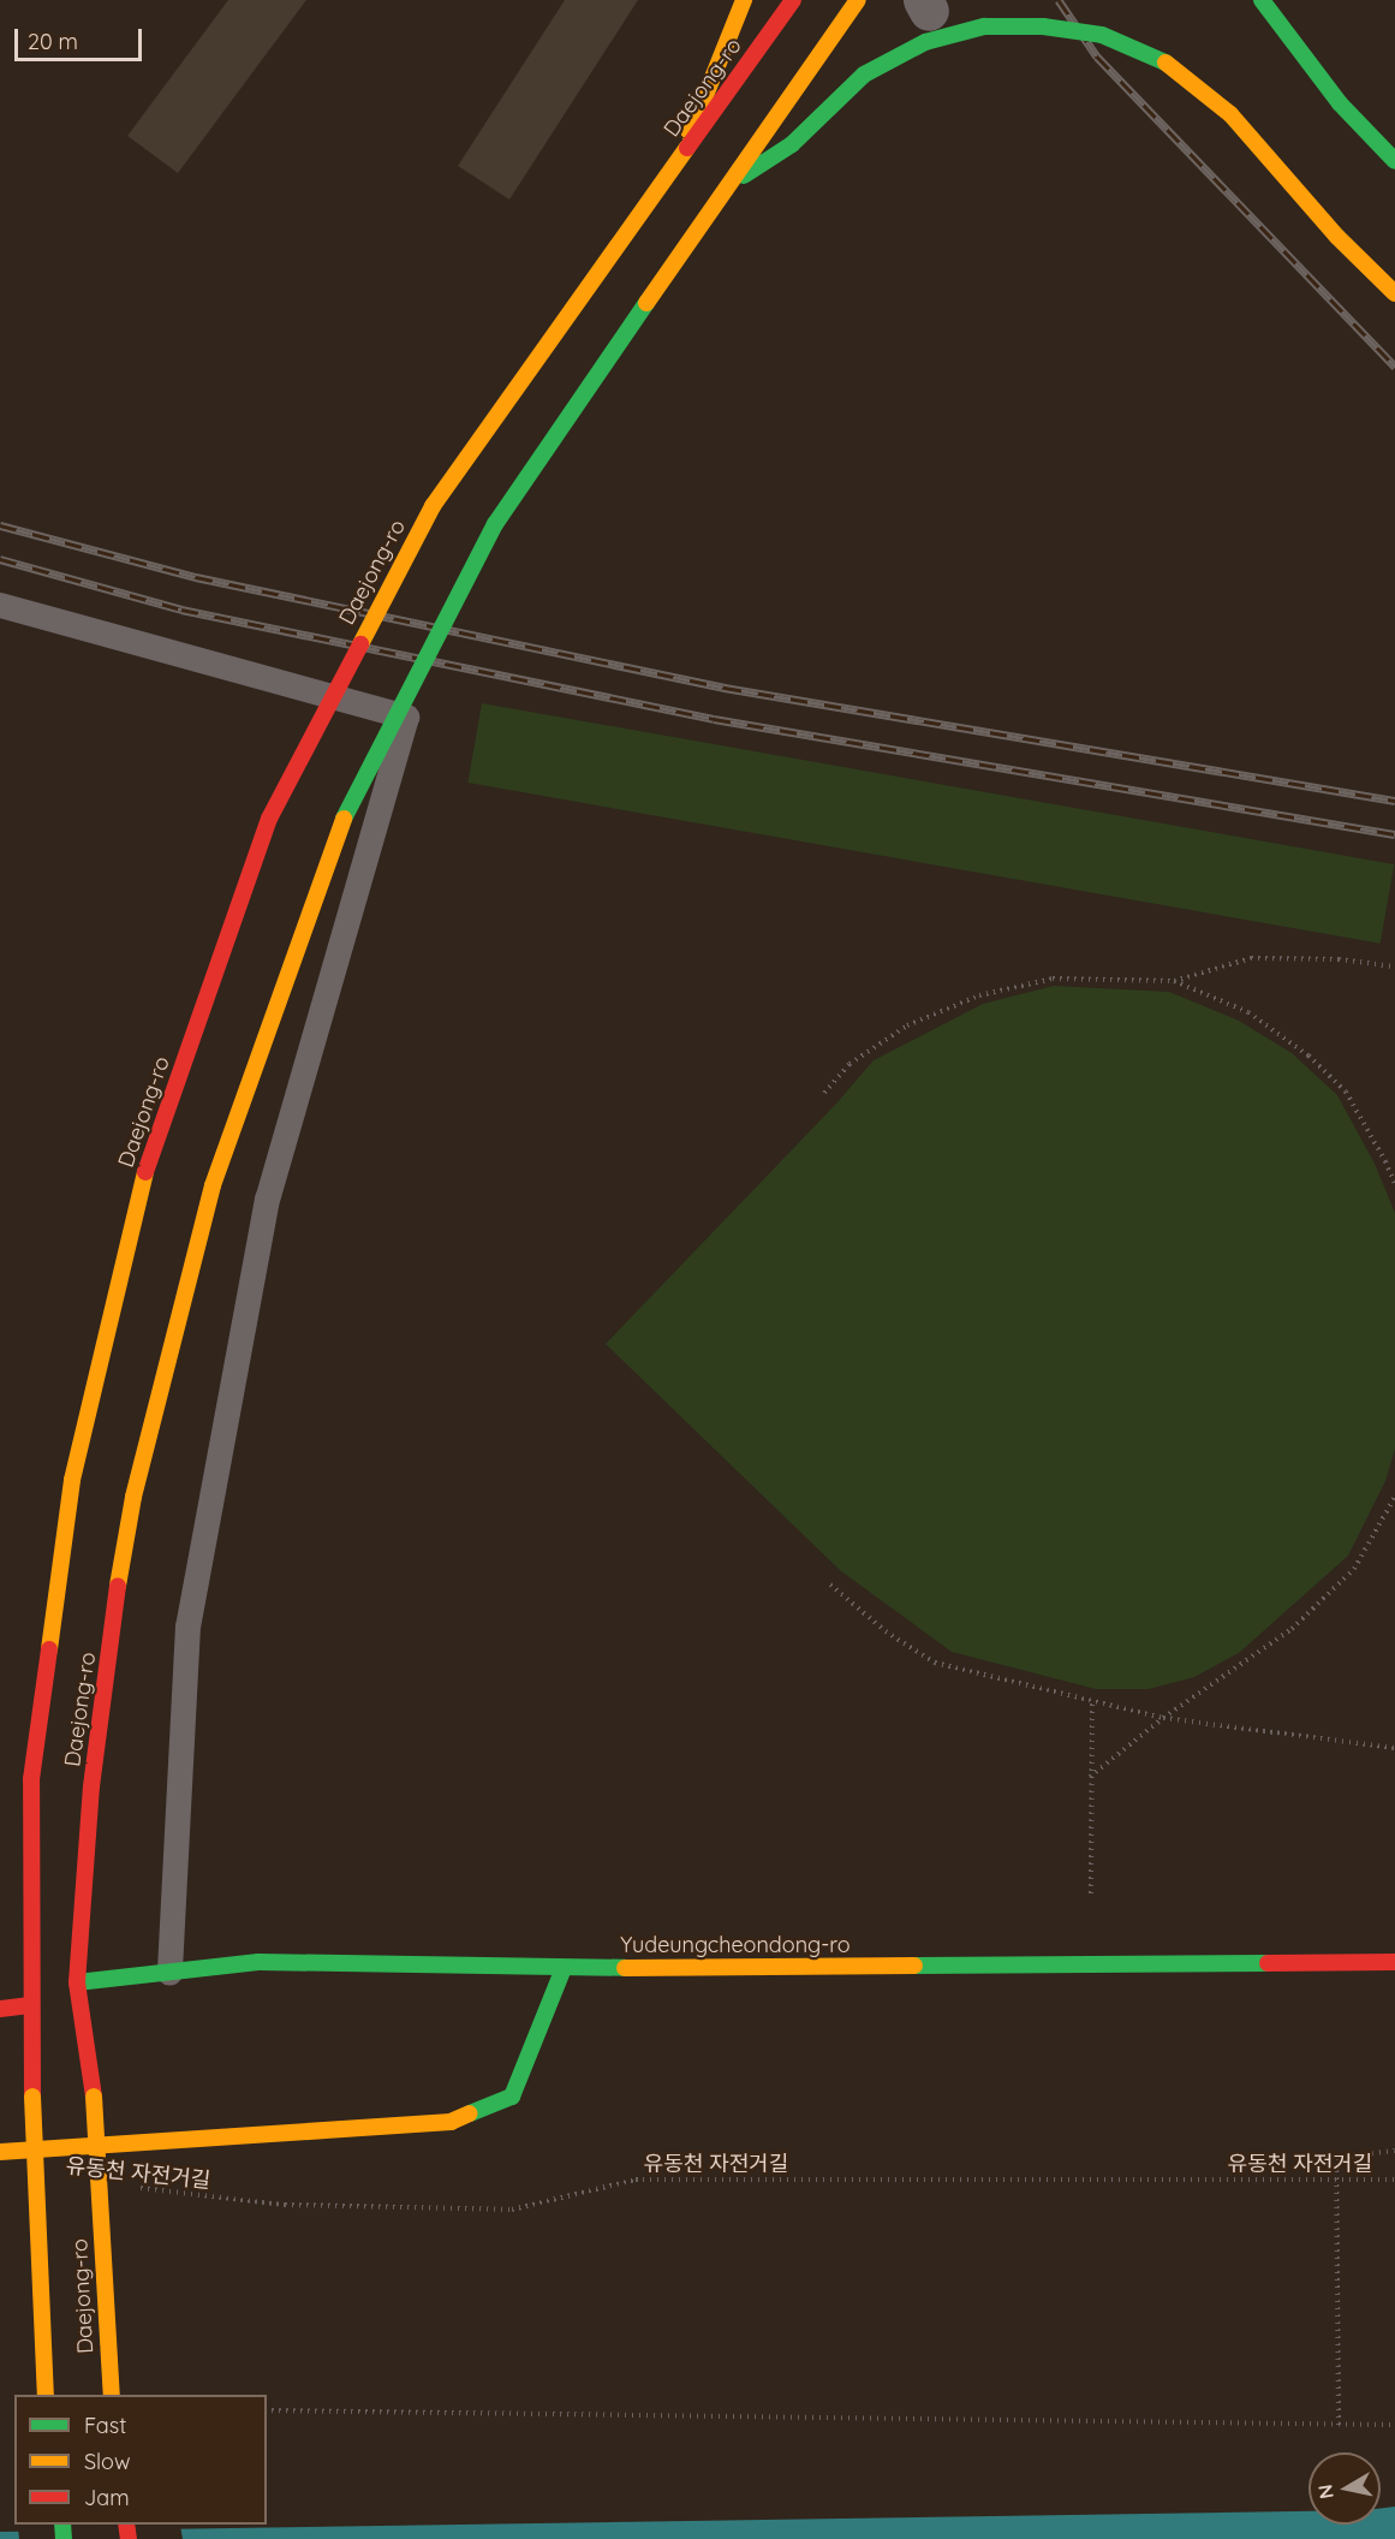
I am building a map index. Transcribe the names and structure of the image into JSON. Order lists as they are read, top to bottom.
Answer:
{
  "streets": {
    "main road": ["Daejong-ro", "Yudeungcheondong-ro"],
    "path": ["유동천 자전거길"]
  },
  "crossings": [
    ["Daejong-ro", "Yudeungcheondong-ro"]
  ],
  "legend": ["Fast", "Slow", "Jam"],
  "scale_bar": "20 m",
  "north": "left"
}
